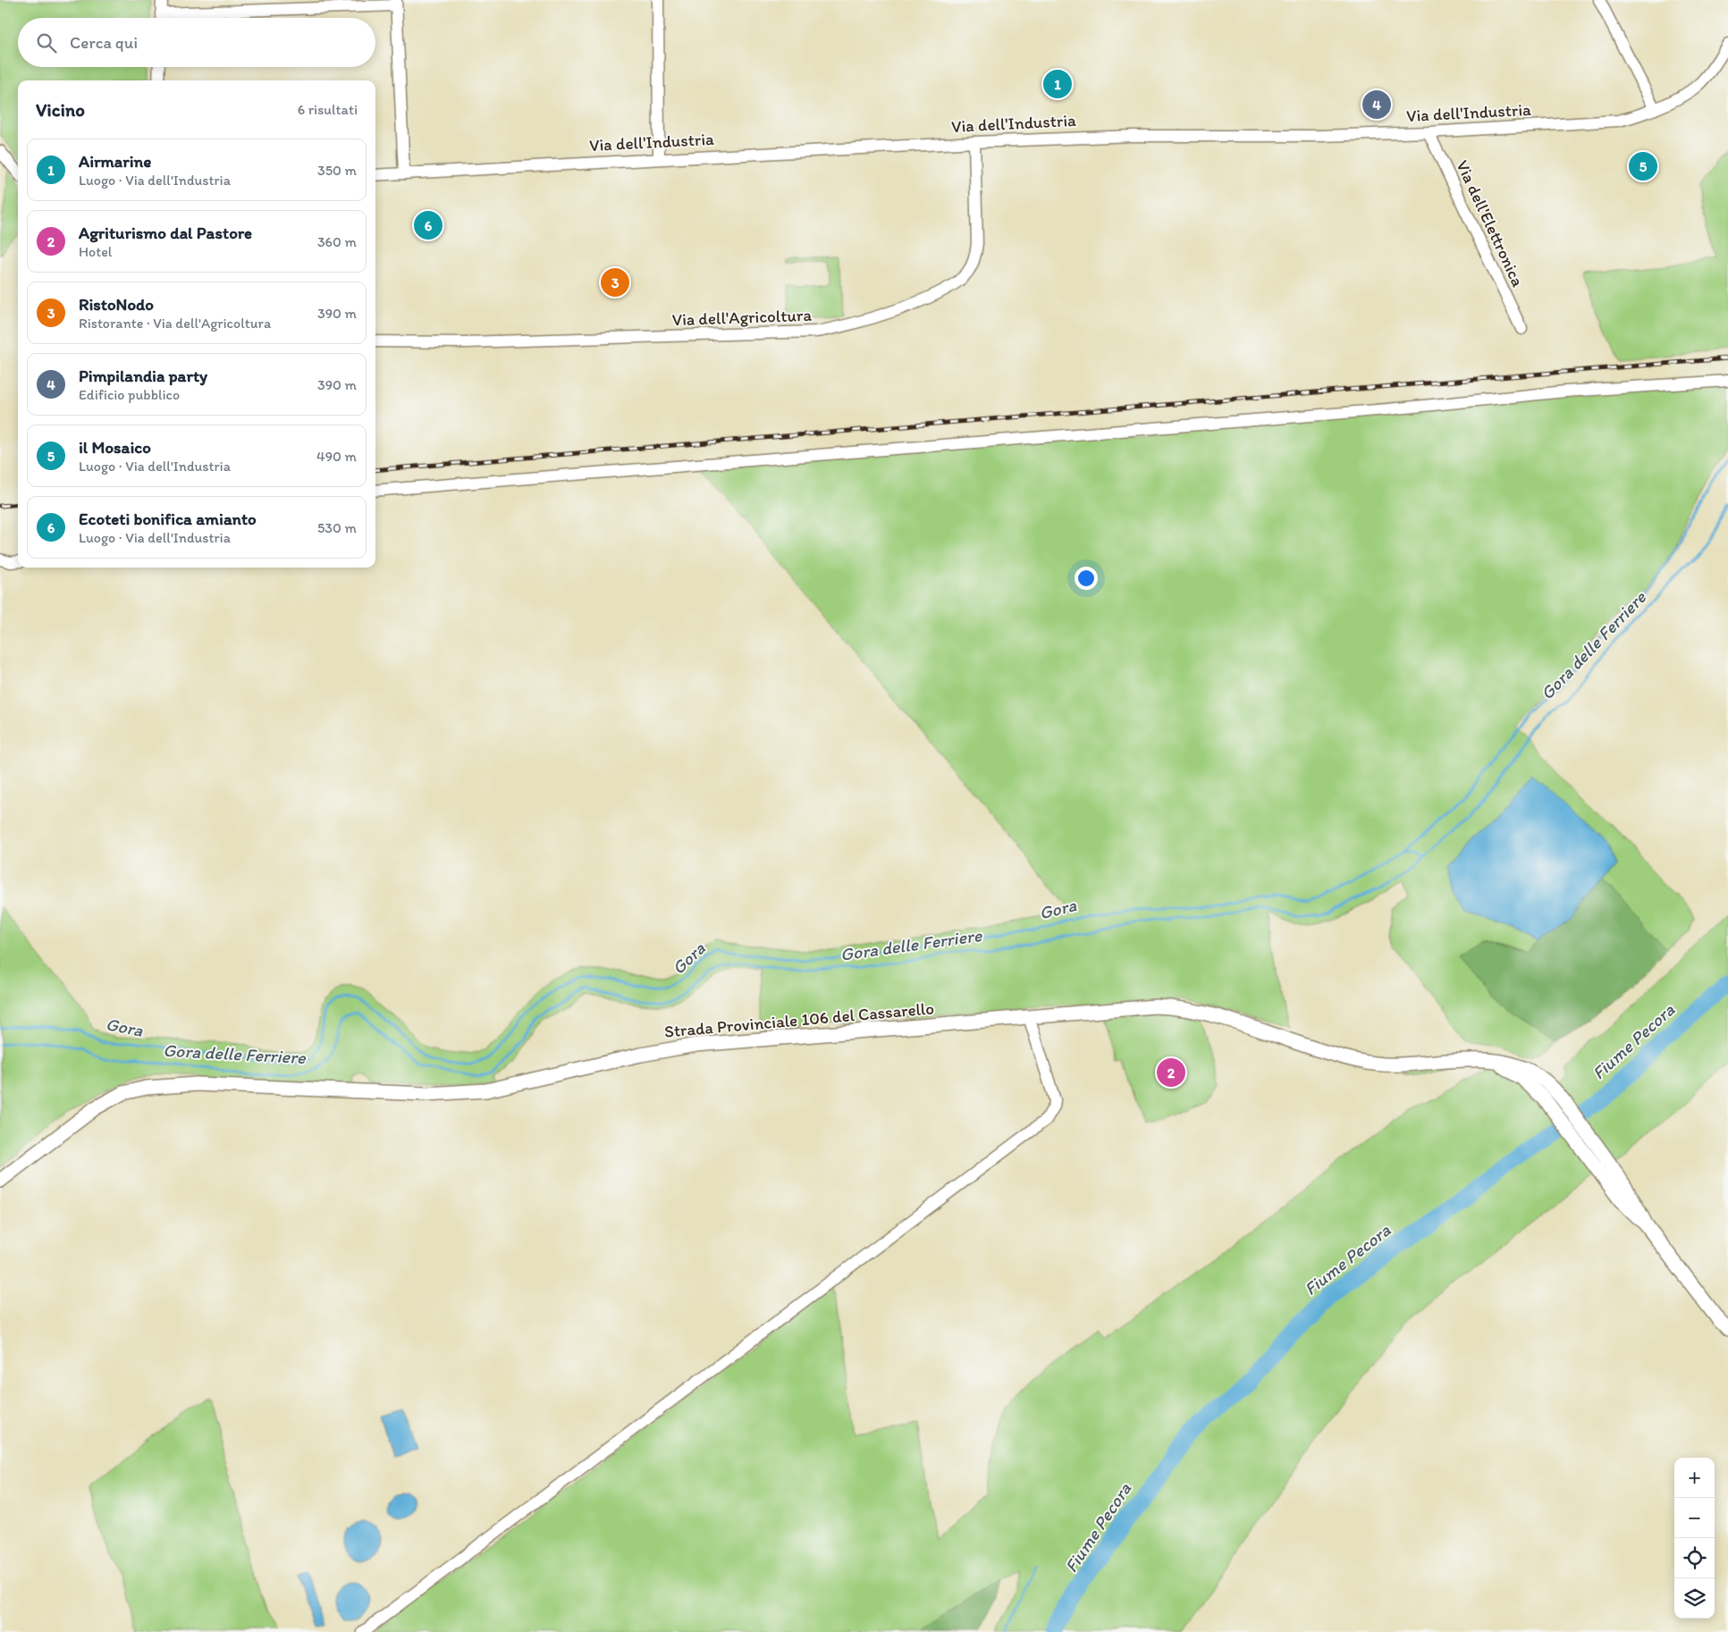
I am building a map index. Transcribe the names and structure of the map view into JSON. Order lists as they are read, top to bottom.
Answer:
{
  "streets": {
    "street": [
      "Via dell'Industria",
      "Via dell'Elettronica",
      "Via dell'Agricoltura",
      "Strada Provinciale 106 del Cassarello"
    ]
  },
  "crossings": [
    ["Via dell'Industria", "Via dell'Elettronica"],
    ["Via dell'Industria", "Via dell'Agricoltura"]
  ],
  "water": ["Gora delle Ferriere", "Gora", "Fiume Pecora"],
  "page": {
    "search": "Cerca qui",
    "pins": [
      "1",
      "4",
      "5",
      "6",
      "3",
      "2"
    ],
    "heading": ["Vicino", "6 risultati"],
    "list": [
      {
        "mark": "1",
        "name": "Airmarine",
        "note": "Luogo · Via dell'Industria",
        "value": "350 m"
      },
      {
        "mark": "2",
        "name": "Agriturismo dal Pastore",
        "note": "Hotel",
        "value": "360 m"
      },
      {
        "mark": "3",
        "name": "RistoNodo",
        "note": "Ristorante · Via dell'Agricoltura",
        "value": "390 m"
      },
      {
        "mark": "4",
        "name": "Pimpilandia party",
        "note": "Edificio pubblico",
        "value": "390 m"
      },
      {
        "mark": "5",
        "name": "il Mosaico",
        "note": "Luogo · Via dell'Industria",
        "value": "490 m"
      },
      {
        "mark": "6",
        "name": "Ecoteti bonifica amianto",
        "note": "Luogo · Via dell'Industria",
        "value": "530 m"
      }
    ],
    "map_buttons": ["+", "−"]
  }
}
